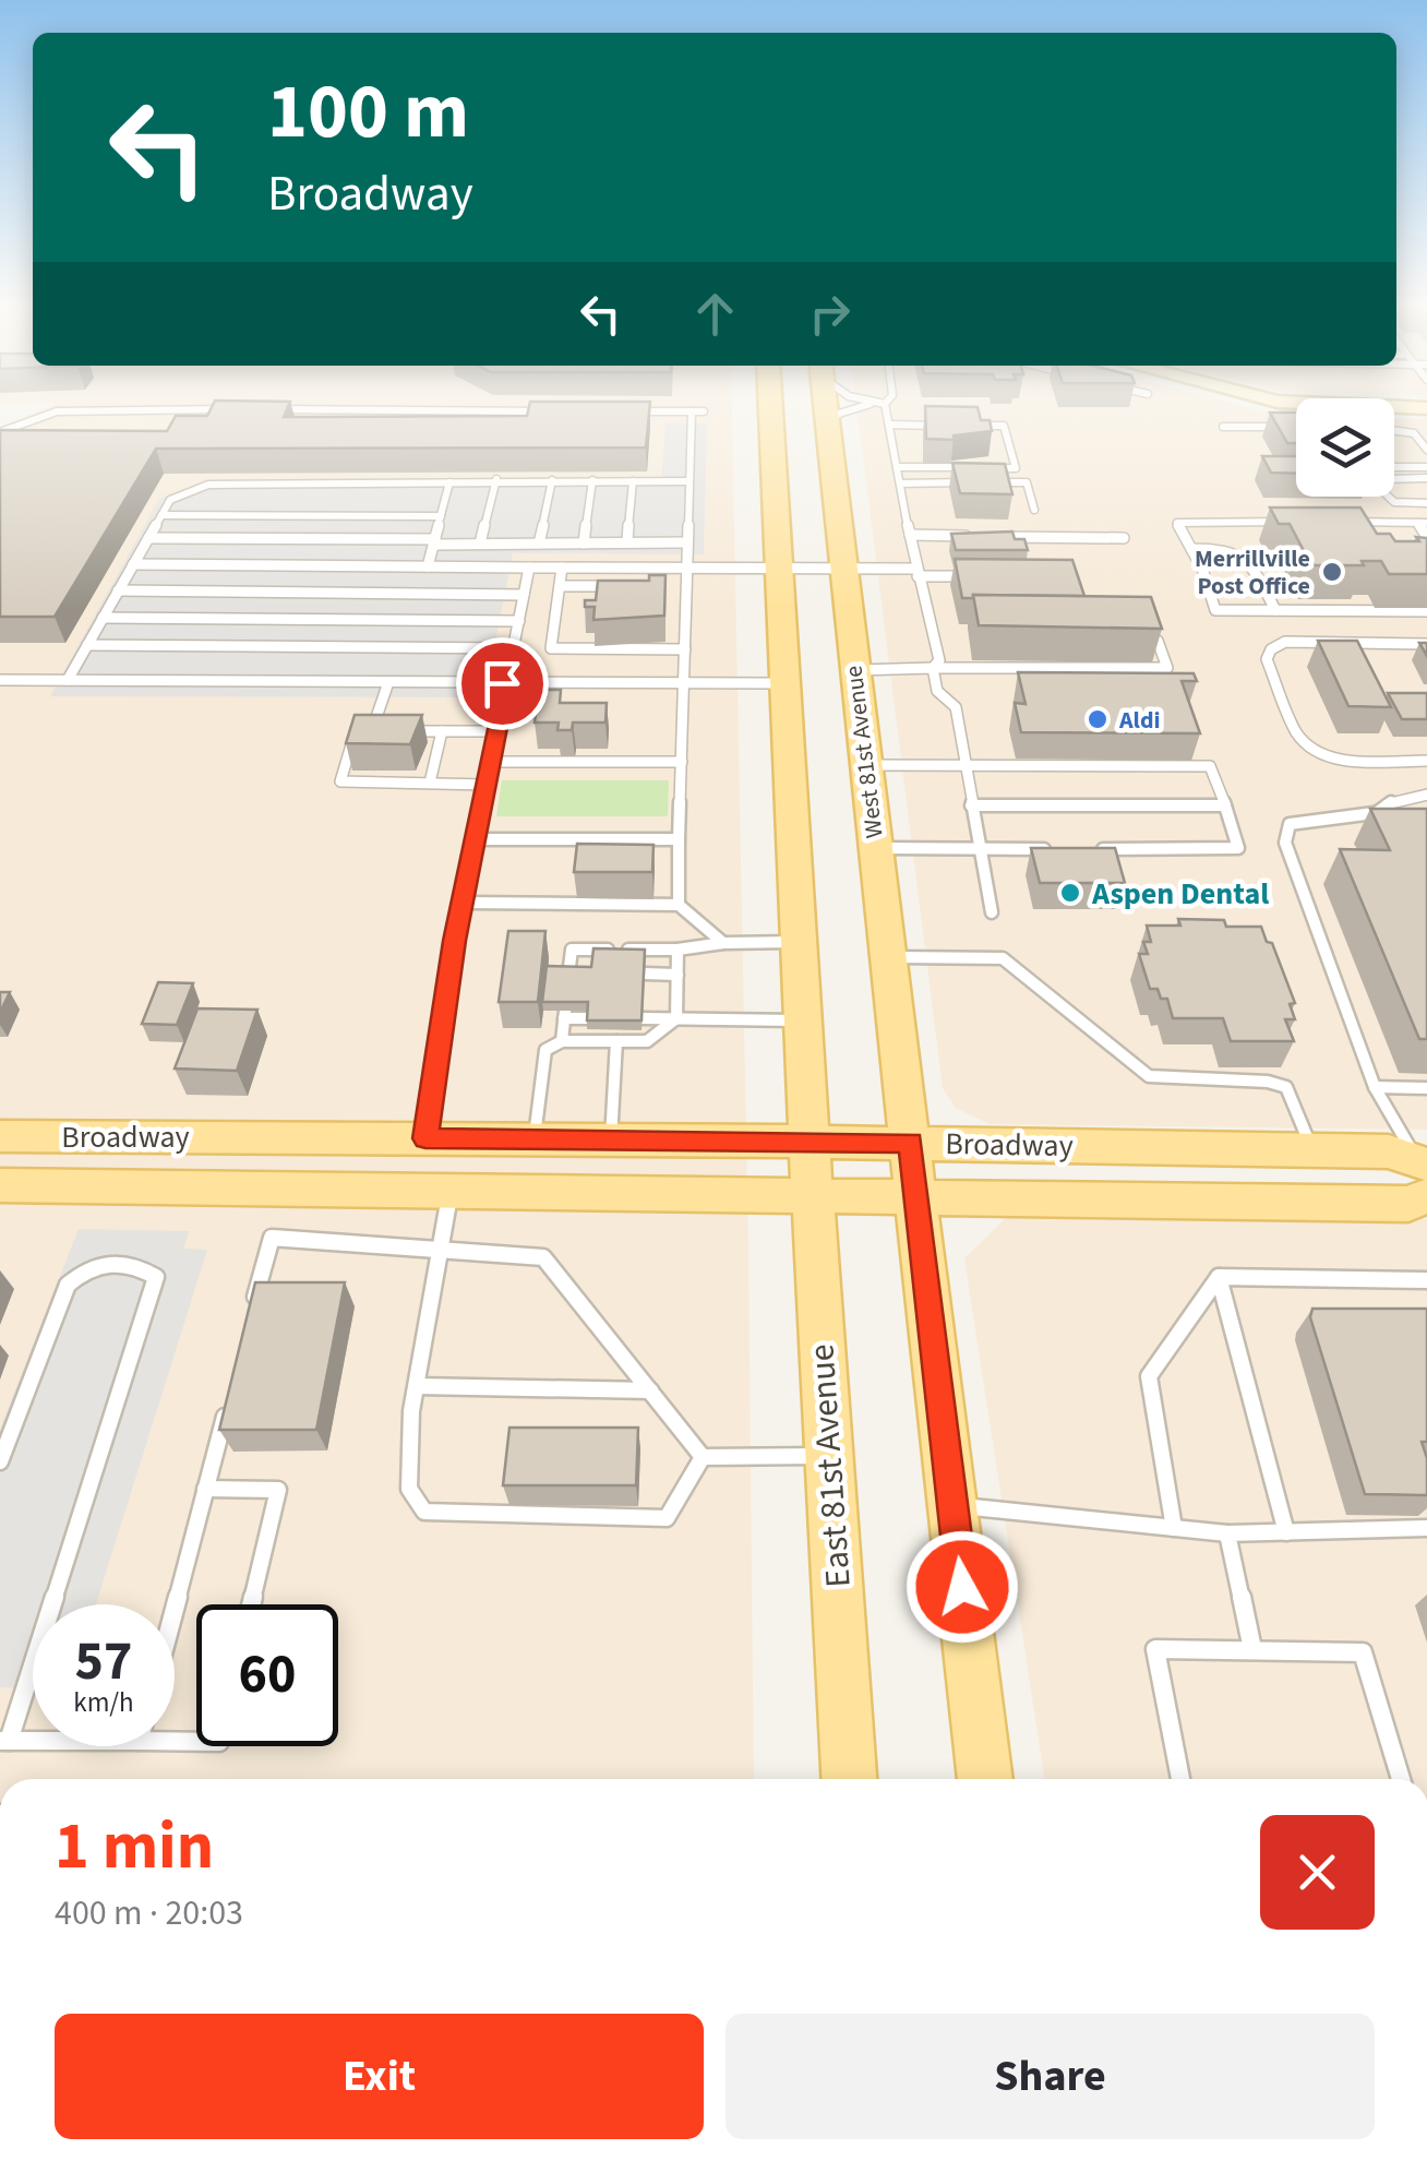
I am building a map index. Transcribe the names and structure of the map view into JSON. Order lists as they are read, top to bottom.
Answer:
{
  "streets": {
    "main road": ["West 81st Avenue", "Broadway", "East 81st Avenue"]
  },
  "crossings": [
    ["West 81st Avenue", "Broadway"],
    ["Broadway", "East 81st Avenue"]
  ],
  "places": ["Merrillville Post Office", "Aldi", "Aspen Dental"],
  "page": {
    "turn": ["100 m", "Broadway"],
    "speed": "57 km/h",
    "limit": "60",
    "heading": ["1 min", "400 m · 20:03"],
    "buttons": ["Exit", "Share"]
  }
}
